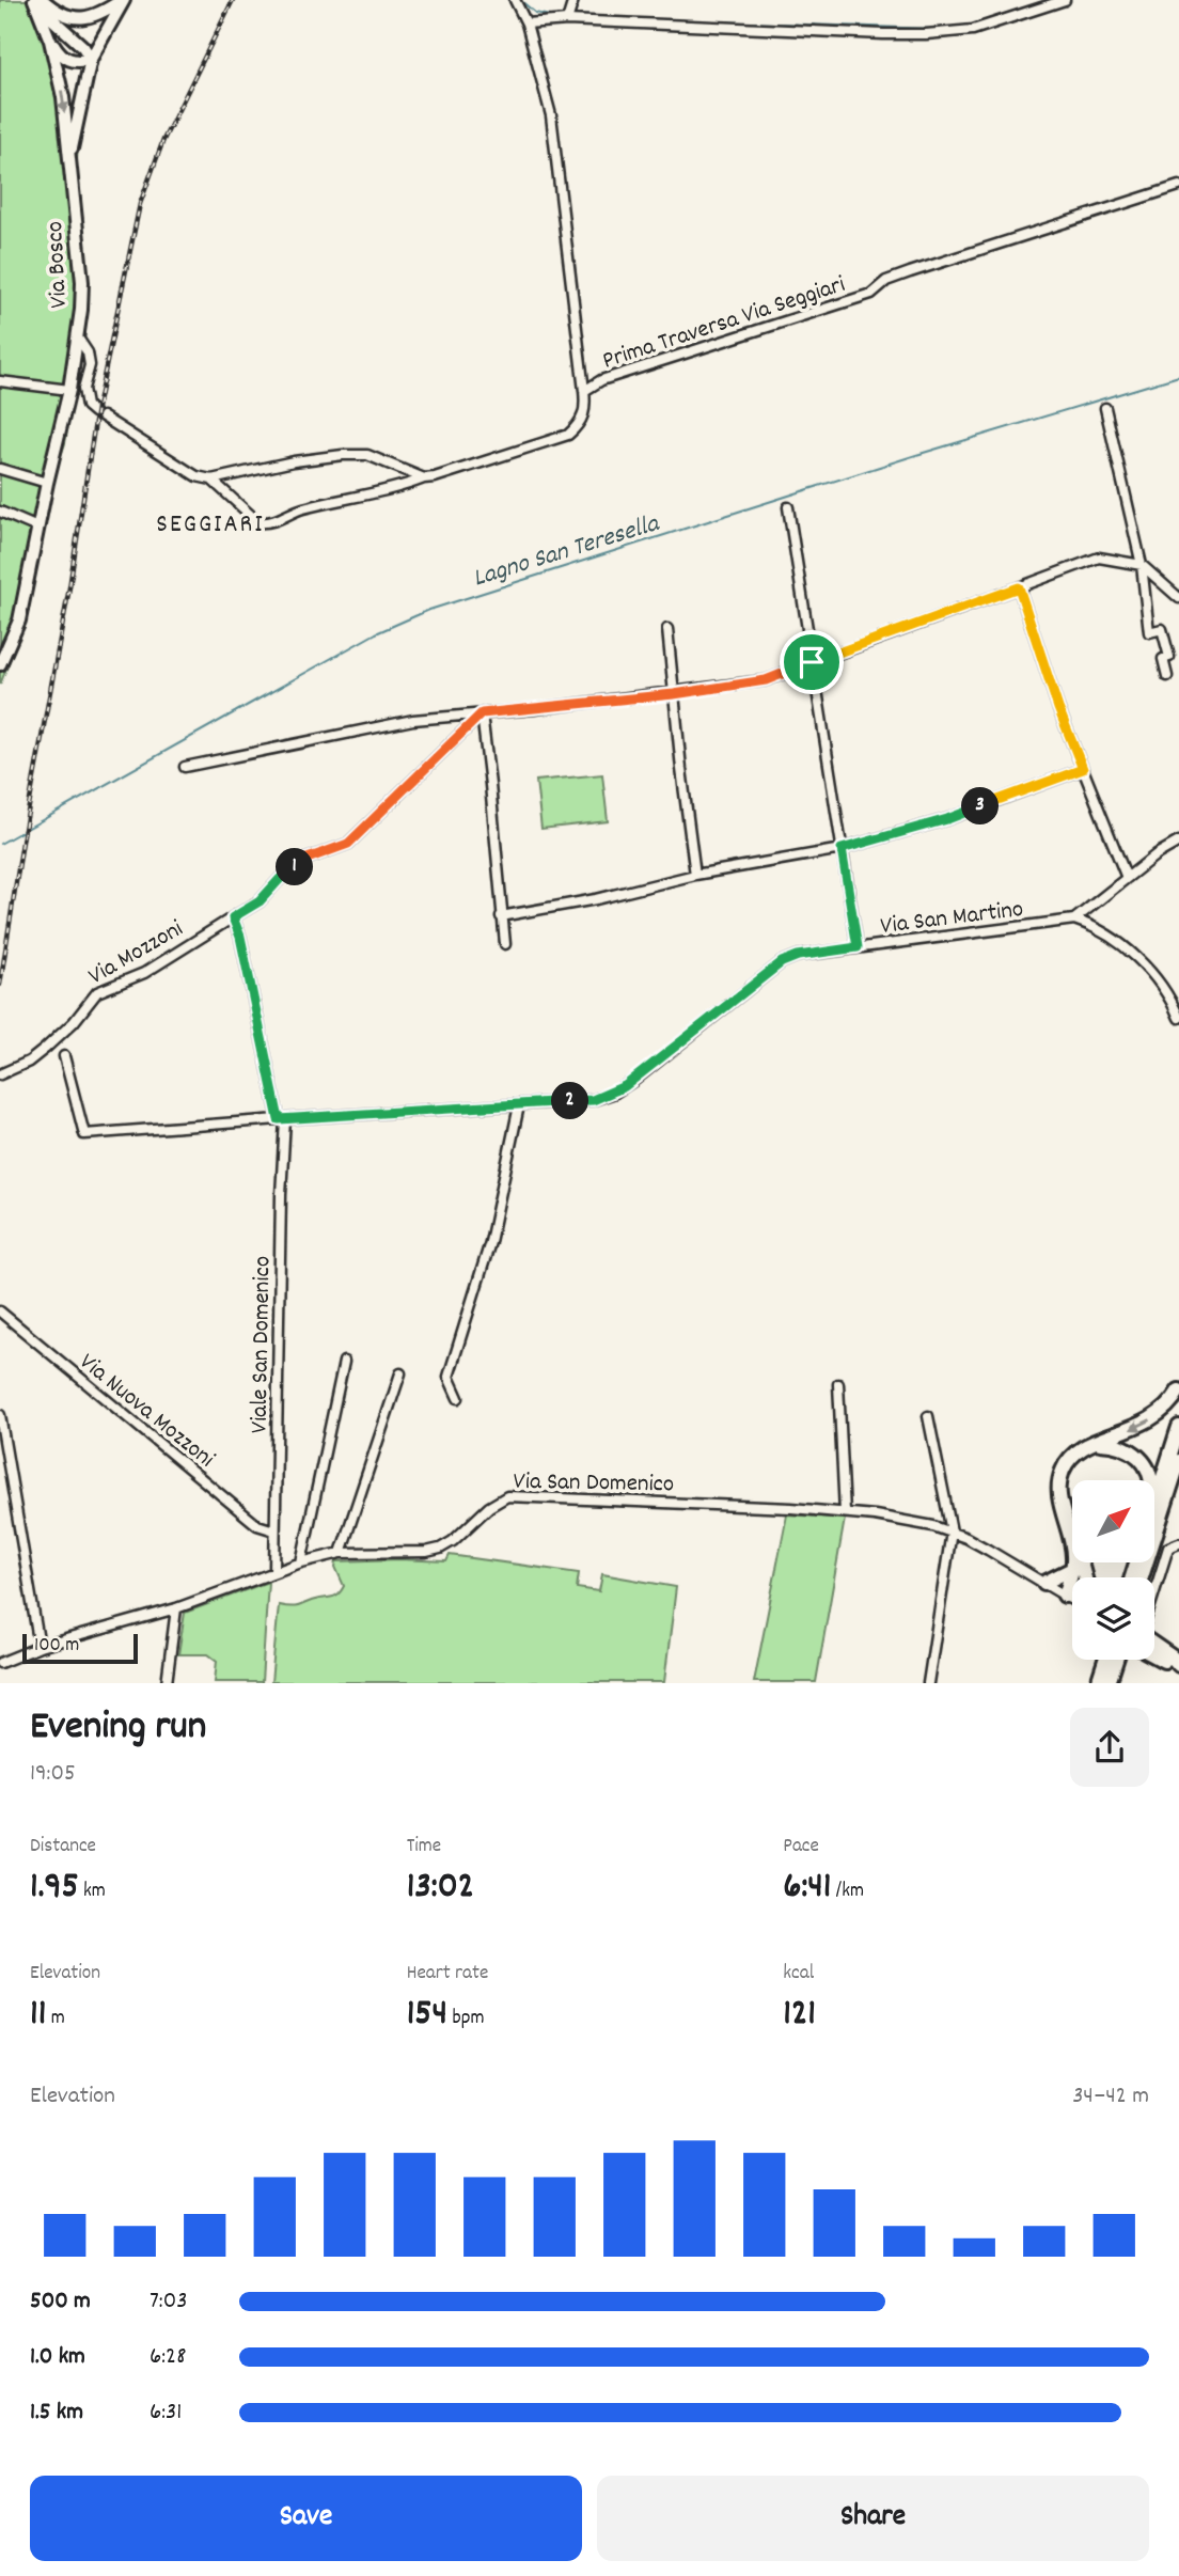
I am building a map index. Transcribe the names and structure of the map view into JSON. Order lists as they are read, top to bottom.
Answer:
{
  "streets": {
    "main road": ["Via Bosco"],
    "street": [
      "Prima Traversa Via Seggiari",
      "Via San Martino",
      "Via Mozzoni",
      "Viale San Domenico",
      "Via Nuova Mozzoni",
      "Via San Domenico"
    ]
  },
  "crossings": [
    ["Via San Martino", "Viale San Domenico"],
    ["Viale San Domenico", "Via Nuova Mozzoni"],
    ["Viale San Domenico", "Via San Domenico"]
  ],
  "districts": ["SEGGIARI"],
  "water": ["Lagno San Teresella"],
  "scale_bar": "100 m",
  "north": "top right",
  "page": {
    "pins": ["3", "1", "2"],
    "scale": "100 m",
    "heading": ["Evening run", "19:05"],
    "stats": [
      ["Distance", "1.95 km"],
      ["Time", "13:02"],
      ["Pace", "6:41 /km"],
      ["Elevation", "11 m"],
      ["Heart rate", "154 bpm"],
      ["kcal", "121"]
    ],
    "chart": ["Elevation", "34–42 m"],
    "list": [
      {
        "name": "500 m",
        "note": "7:03"
      },
      {
        "name": "1.0 km",
        "note": "6:28"
      },
      {
        "name": "1.5 km",
        "note": "6:31"
      }
    ],
    "buttons": ["Save", "Share"]
  }
}
